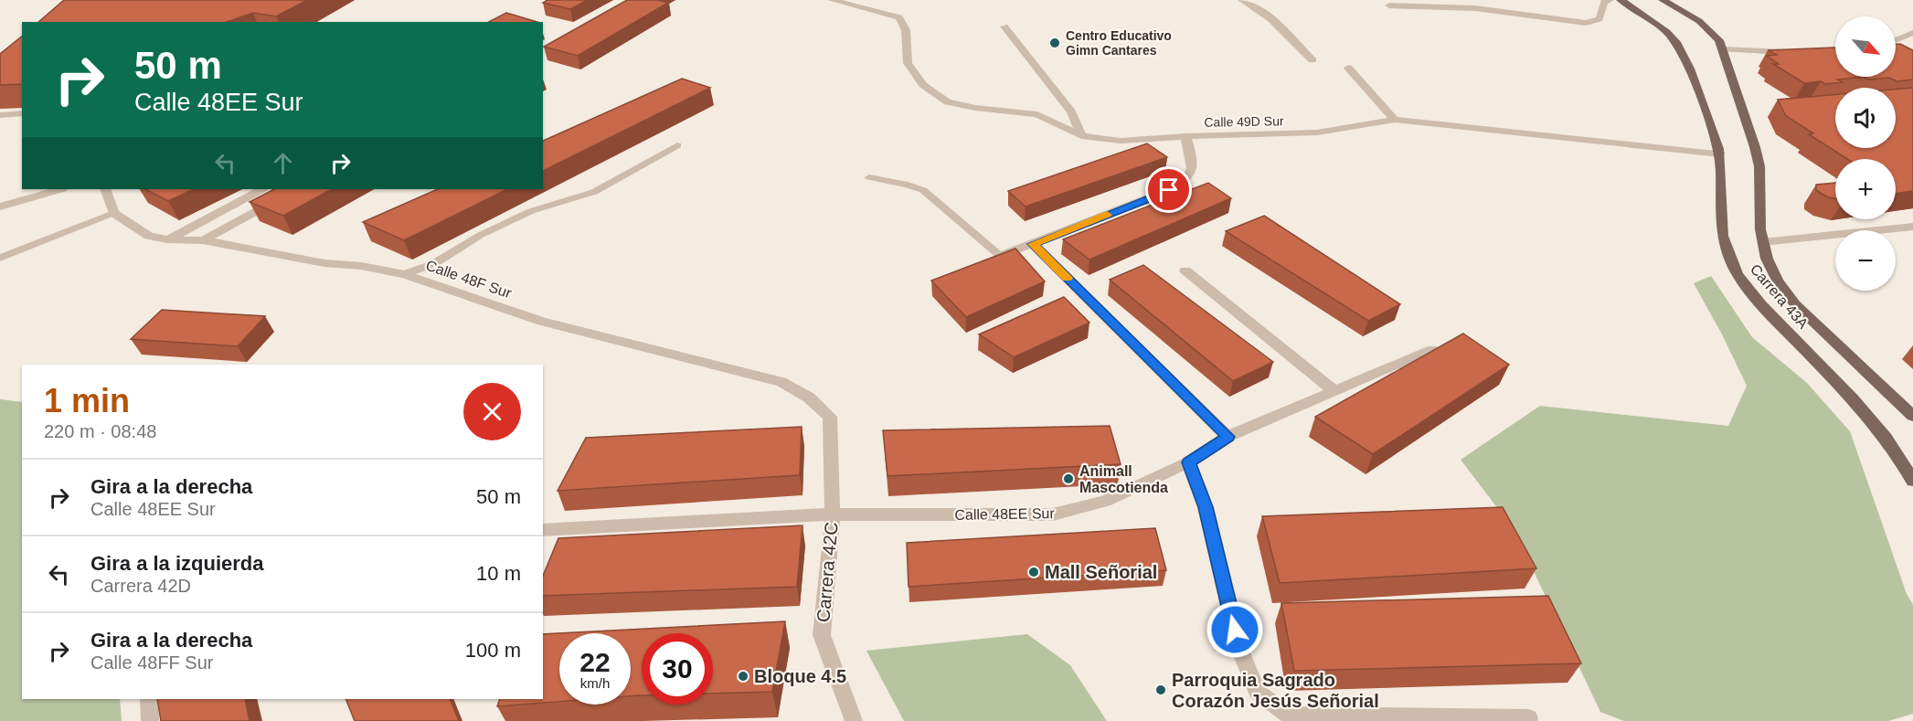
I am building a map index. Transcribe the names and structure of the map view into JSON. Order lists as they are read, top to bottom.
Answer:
{
  "streets": {
    "main road": ["Carrera 43A"],
    "street": [
      "Calle 49D Sur",
      "Calle 48F Sur",
      "Calle 48EE Sur",
      "Carrera 42C"
    ]
  },
  "crossings": [
    ["Calle 49D Sur", "Carrera 43A"],
    ["Calle 48F Sur", "Carrera 42C"],
    ["Calle 48EE Sur", "Carrera 42C"]
  ],
  "places": [
    "Centro Educativo Gimn Cantares",
    "Animall Mascotienda",
    "Mall Señorial",
    "Bloque 4.5",
    "Parroquia Sagrado Corazón Jesús Señorial"
  ],
  "north": "bottom right",
  "page": {
    "map_buttons": ["+", "−"],
    "turn": ["50 m", "Calle 48EE Sur"],
    "heading": ["1 min", "220 m · 08:48"],
    "list": [
      {
        "name": "Gira a la derecha",
        "note": "Calle 48EE Sur",
        "value": "50 m"
      },
      {
        "name": "Gira a la izquierda",
        "note": "Carrera 42D",
        "value": "10 m"
      },
      {
        "name": "Gira a la derecha",
        "note": "Calle 48FF Sur",
        "value": "100 m"
      }
    ],
    "speed": "22 km/h",
    "limit": "30"
  }
}
